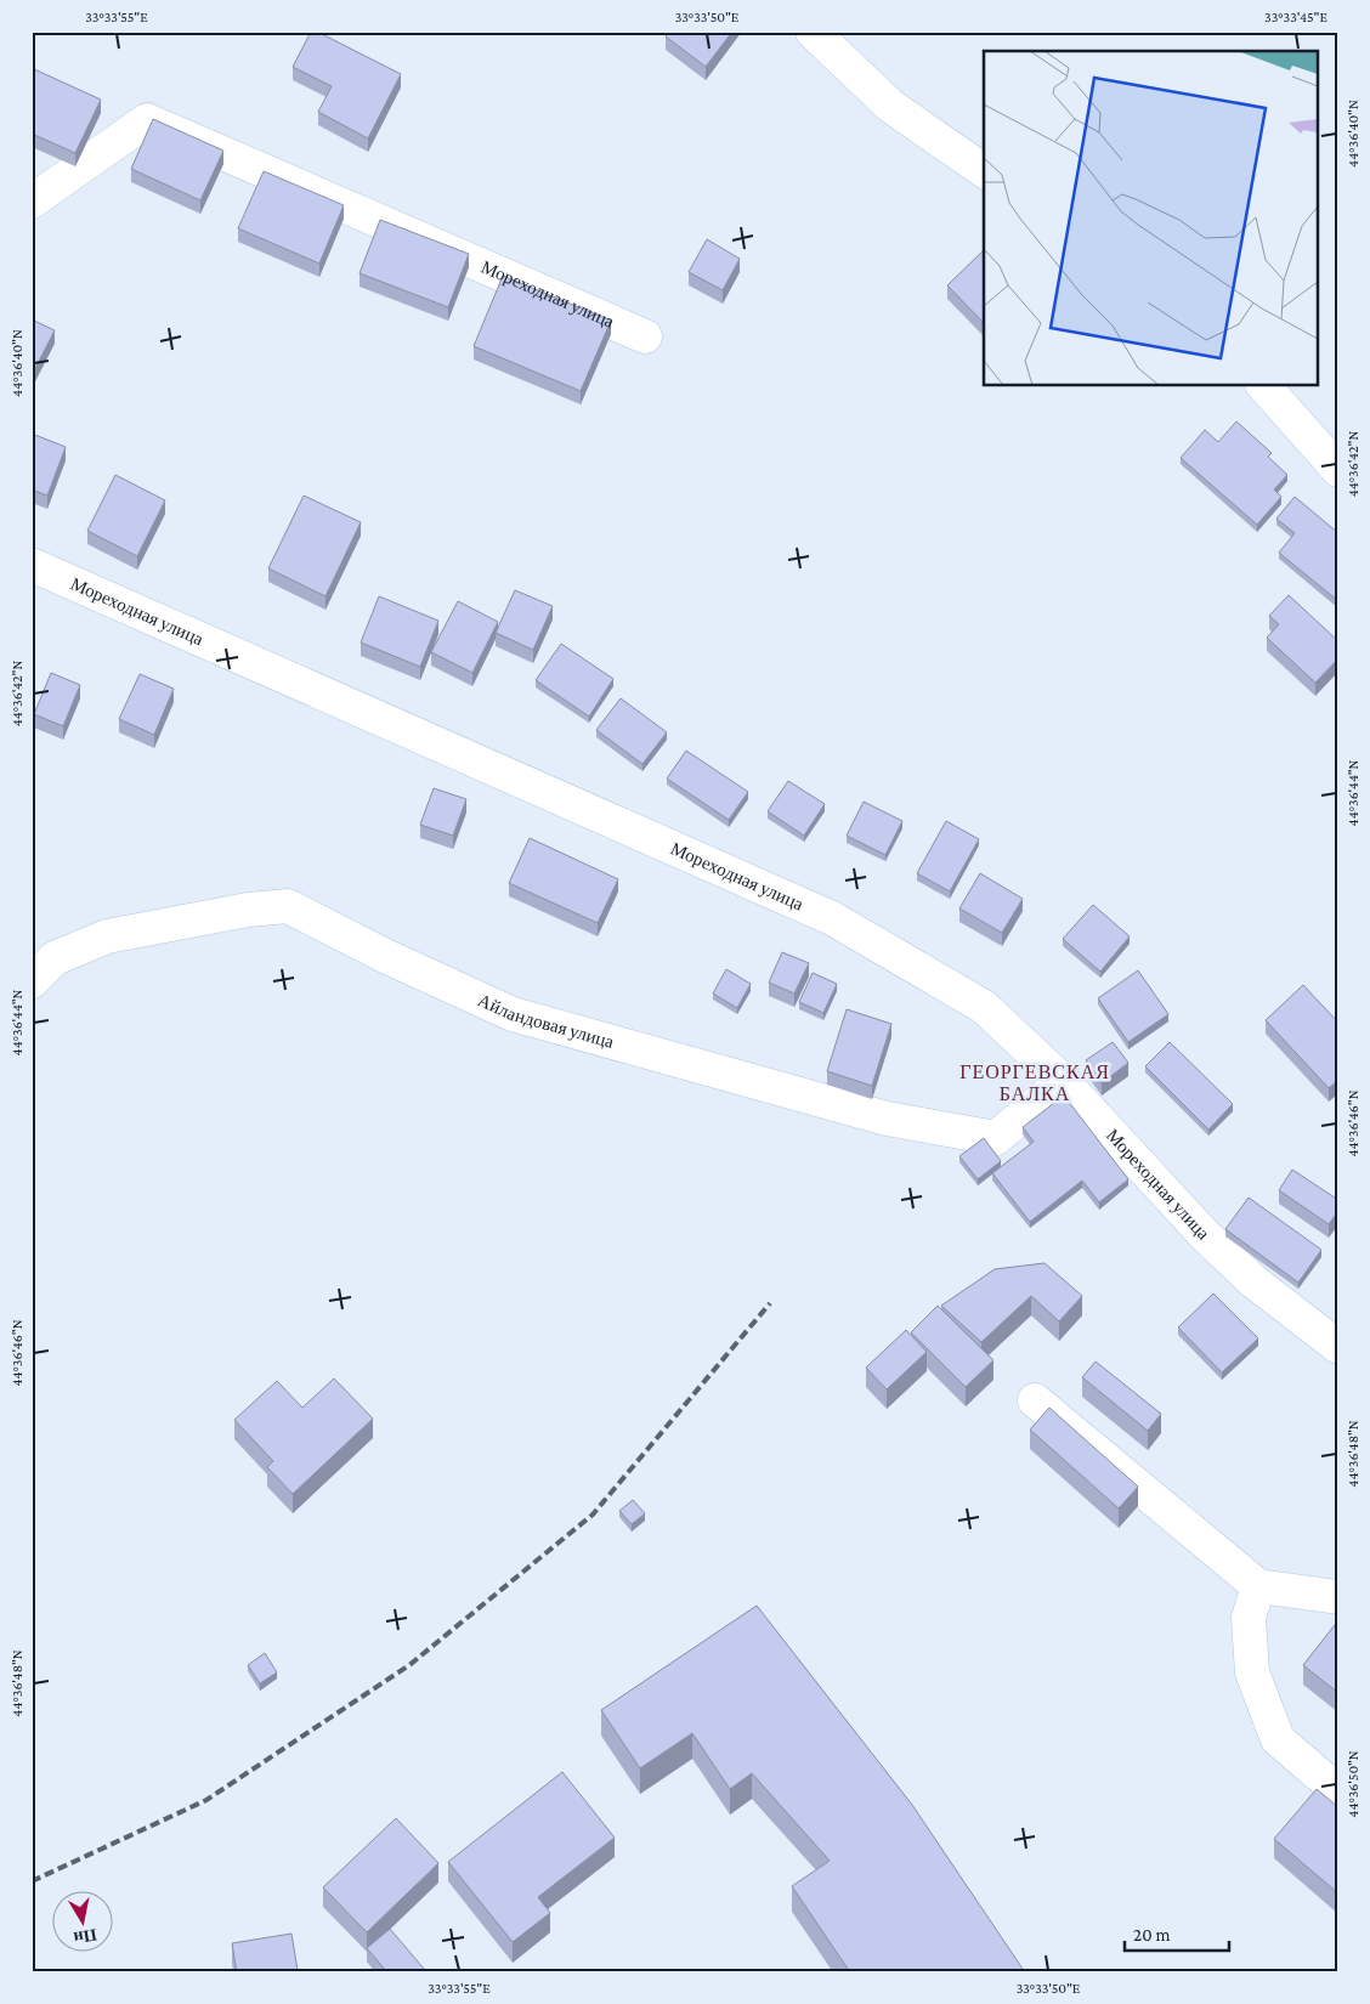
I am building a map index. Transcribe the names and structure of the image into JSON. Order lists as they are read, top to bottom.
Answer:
{
  "streets": {
    "street": ["Мореходная улица", "Айландовая улица"]
  },
  "crossings": [
    ["Мореходная улица", "Айландовая улица"]
  ],
  "districts": ["ГЕОРГЕВСКАЯ БАЛКА"],
  "scale_bar": "20 m",
  "north": "bottom",
  "coordinates": [
    "33°33'55\"E",
    "33°33'50\"E",
    "33°33'45\"E",
    "44°36'40\"N",
    "44°36'42\"N",
    "44°36'44\"N",
    "44°36'46\"N",
    "44°36'48\"N",
    "44°36'50\"N"
  ]
}
